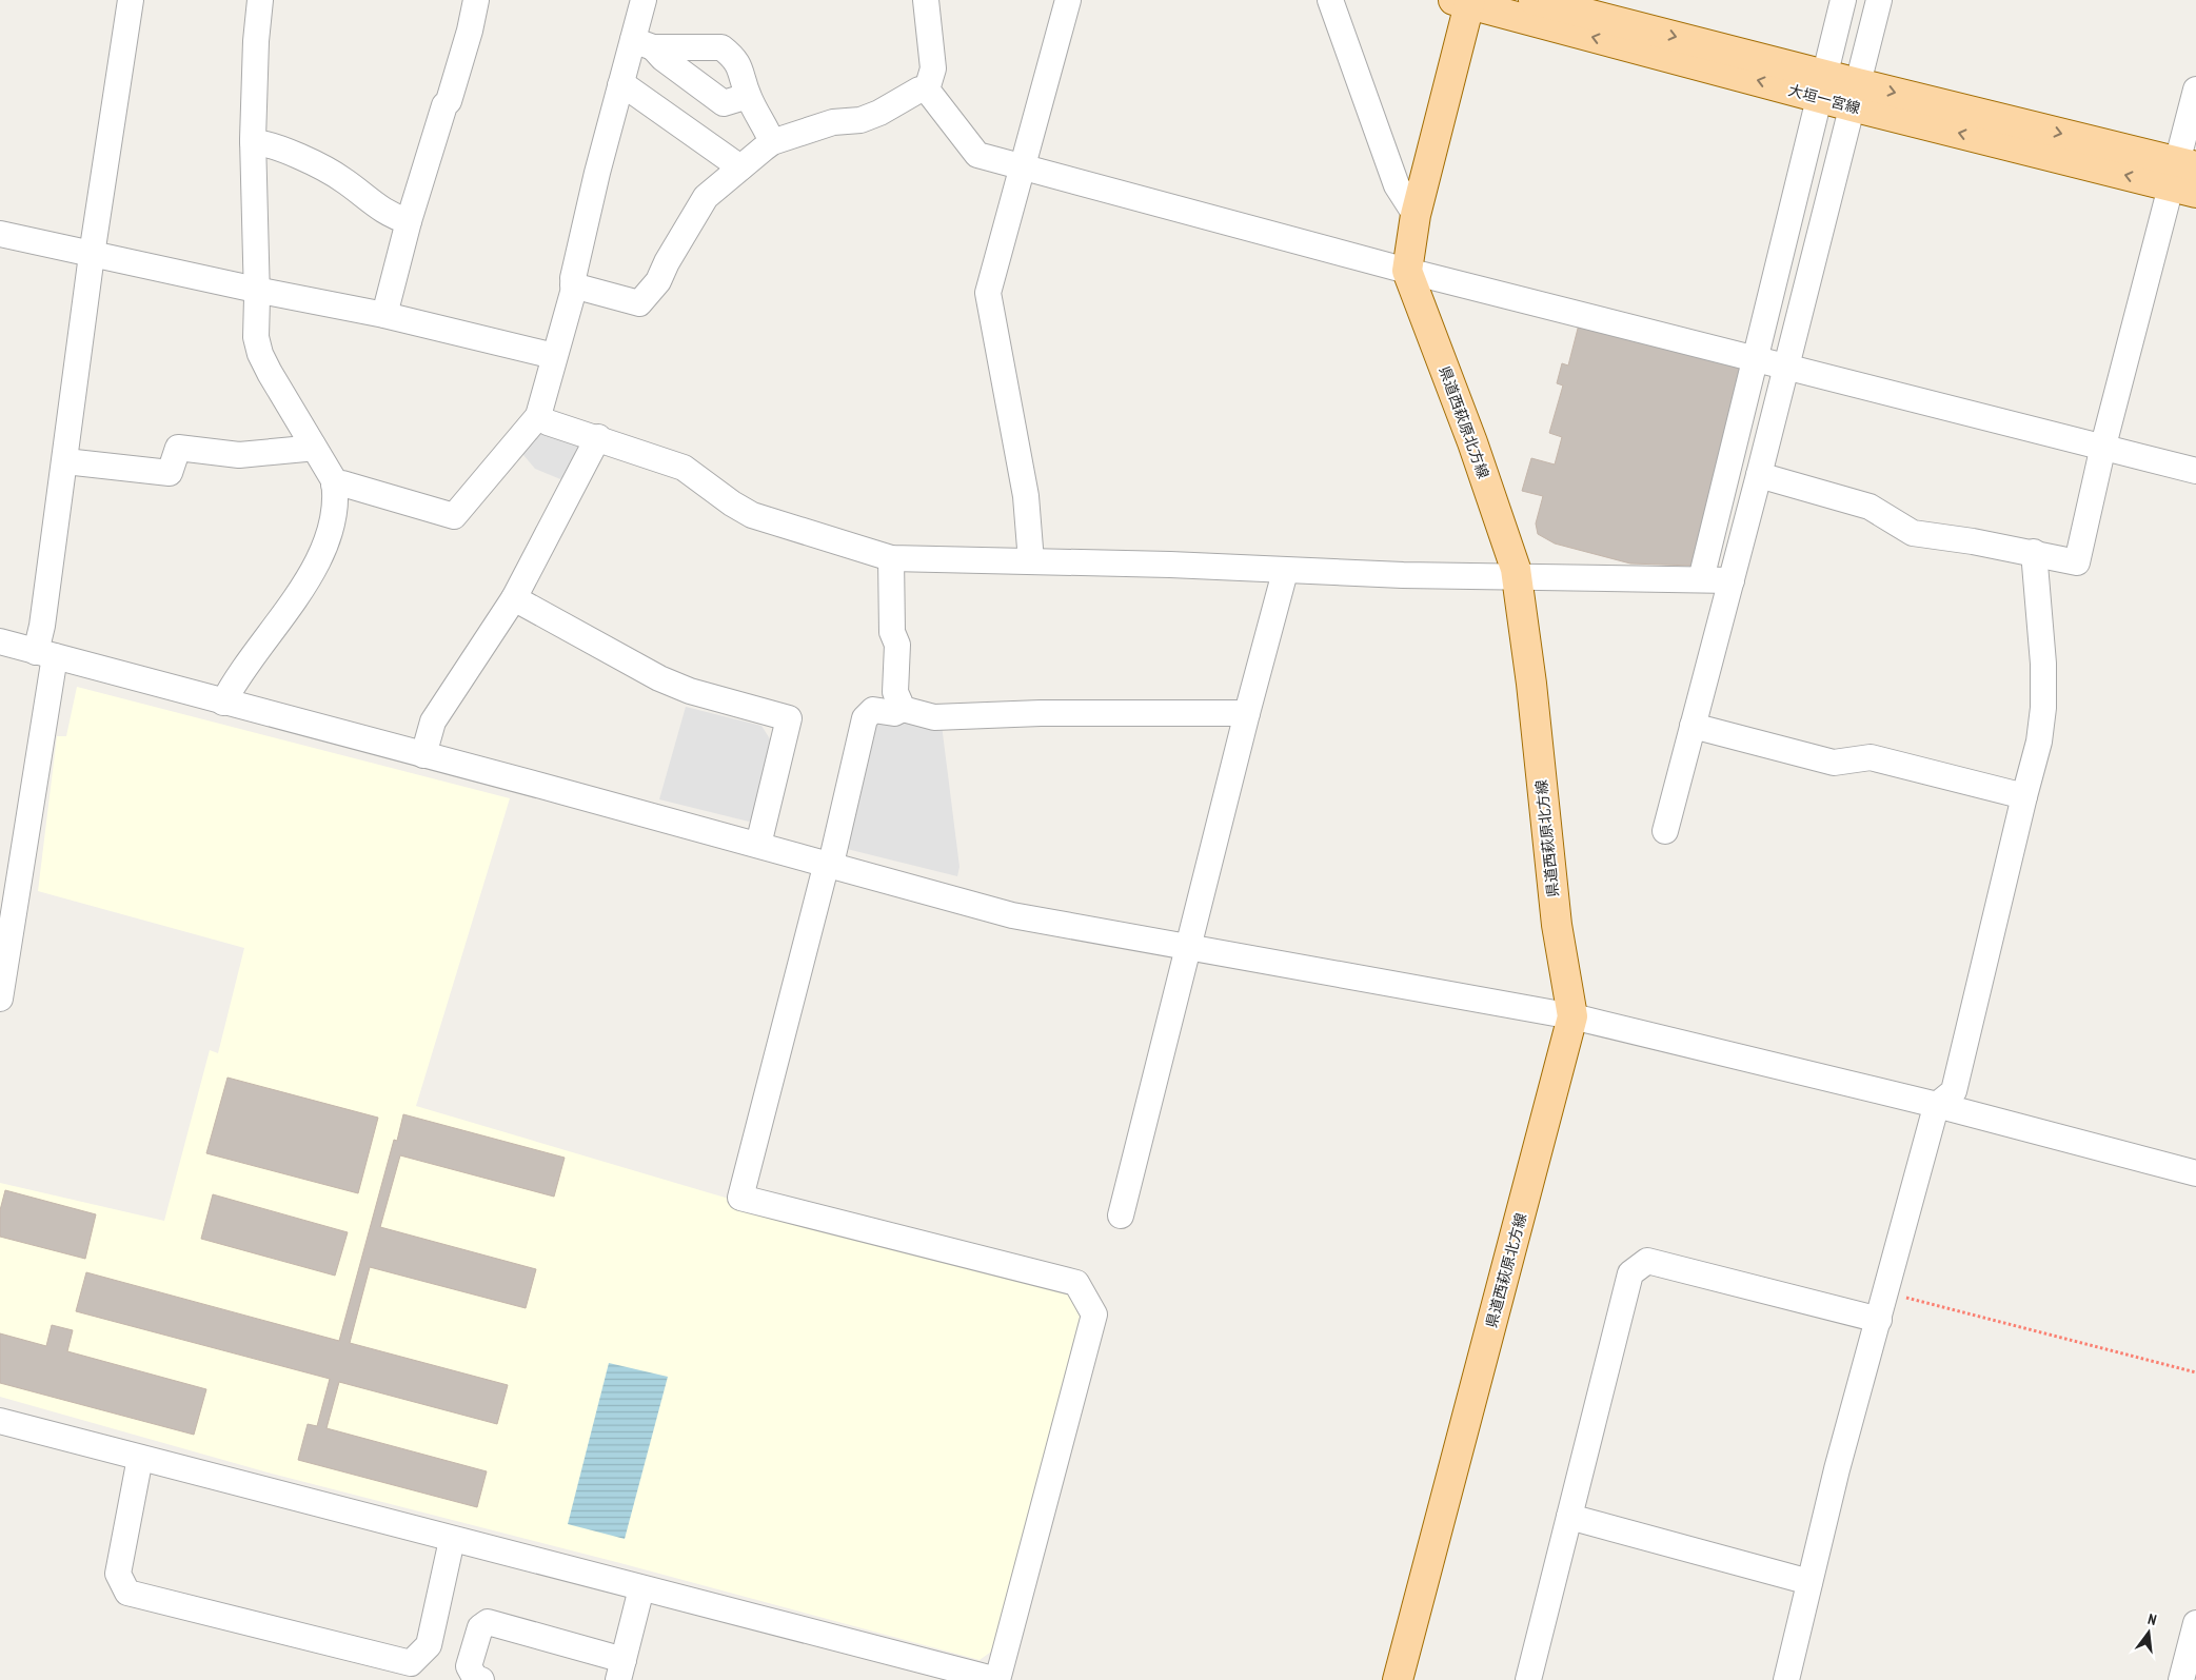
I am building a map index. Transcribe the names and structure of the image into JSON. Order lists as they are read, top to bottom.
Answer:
{
  "streets": {
    "main road": ["大垣一宮線", "県道西萩原北方線"]
  },
  "crossings": [
    ["大垣一宮線", "県道西萩原北方線"]
  ],
  "north": "top"
}
